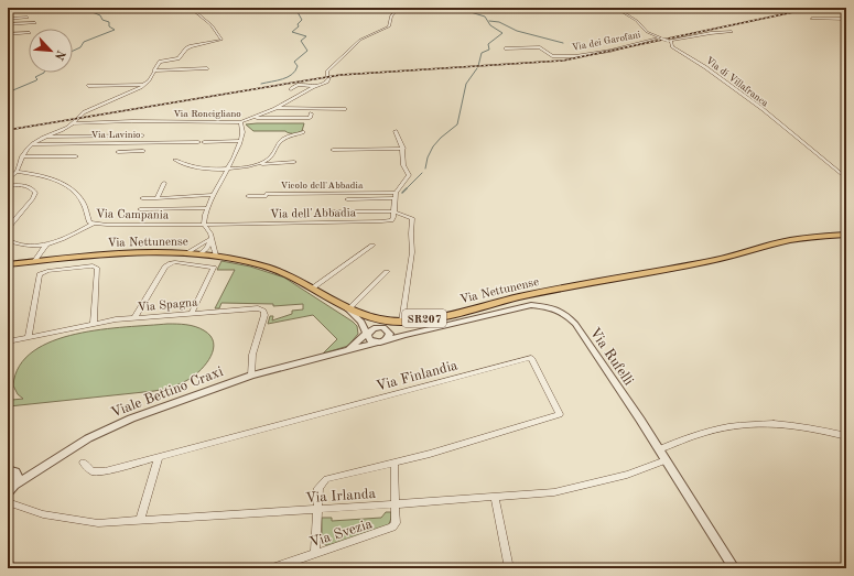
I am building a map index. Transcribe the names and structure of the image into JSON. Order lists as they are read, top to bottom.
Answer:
{
  "streets": {
    "main road": ["Via Nettunense", "SR207"],
    "street": [
      "Via dei Garofani",
      "Via di Villafranca",
      "Via Roncigliano",
      "Via Lavinio",
      "Vicolo dell'Abbadia",
      "Via dell'Abbadia",
      "Via Campania",
      "Via Spagna",
      "Via Rufelli",
      "Via Finlandia",
      "Viale Bettino Craxi",
      "Via Irlanda",
      "Via Svezia"
    ]
  },
  "crossings": [
    ["Via dei Garofani", "Via di Villafranca"],
    ["Via dell'Abbadia", "Via Campania"],
    ["Via Nettunense", "Via Rufelli"],
    ["Via Spagna", "Viale Bettino Craxi"],
    ["Via Rufelli", "Via Irlanda"],
    ["Via Finlandia", "Via Irlanda"],
    ["Via Finlandia", "Via Svezia"],
    ["Viale Bettino Craxi", "Via Irlanda"],
    ["Via Irlanda", "Via Svezia"]
  ],
  "north": "bottom right"
}
